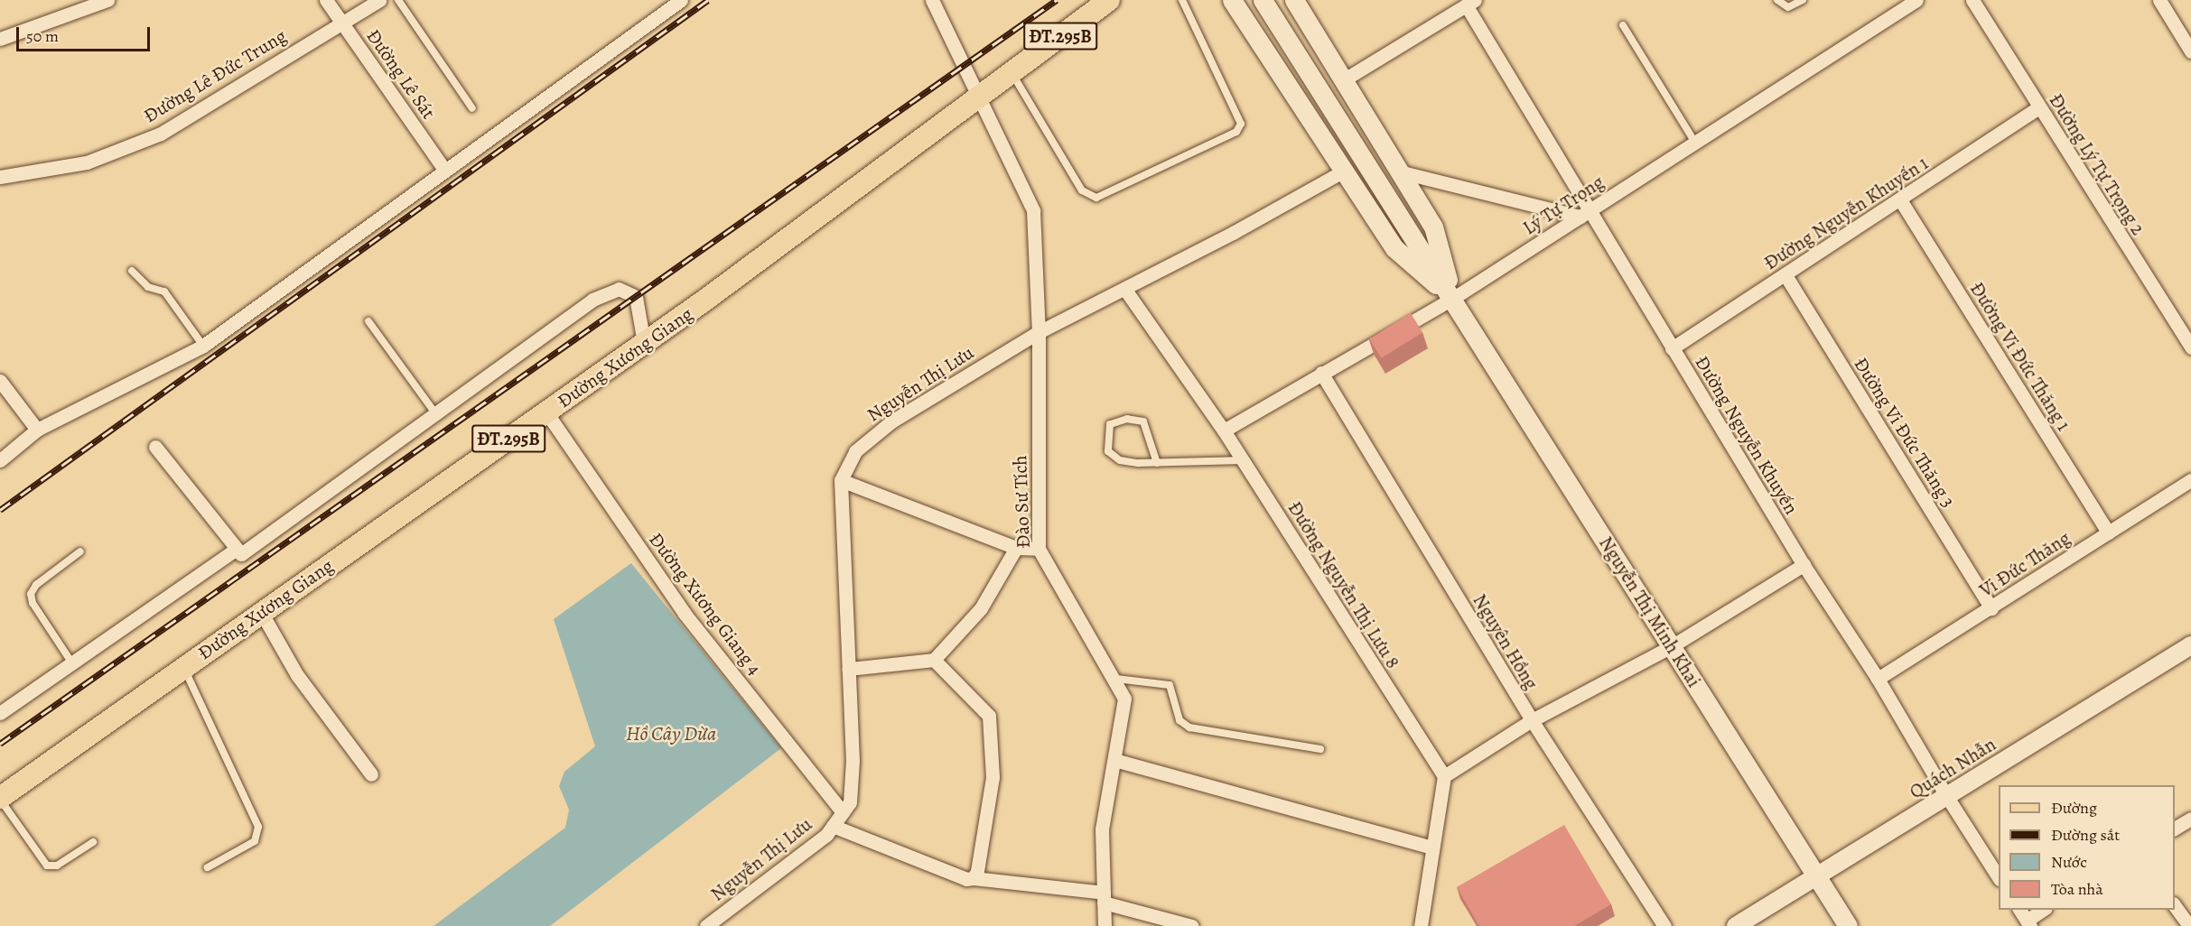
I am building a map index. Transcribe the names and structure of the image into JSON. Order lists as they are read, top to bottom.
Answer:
{
  "streets": {
    "main road": ["ĐT.295B", "Đường Xương Giang", "Nguyễn Thị Minh Khai"],
    "street": [
      "Đường Lê Sát",
      "Đường Lê Đức Trung",
      "Đường Lý Tự Trọng 2",
      "Lý Tự Trọng",
      "Đường Nguyễn Khuyến 1",
      "Đường Vi Đức Thăng 1",
      "Nguyễn Thị Lưu",
      "Đường Vi Đức Thăng 3",
      "Đường Nguyễn Khuyến",
      "Đào Sư Tích",
      "Vi Đức Thăng",
      "Đường Nguyễn Thị Lưu 8",
      "Đường Xương Giang 4",
      "Nguyên Hồng",
      "Quách Nhẫn"
    ]
  },
  "crossings": [
    ["Đường Lê Sát", "Đường Lê Đức Trung"],
    ["Đường Lý Tự Trọng 2", "Đường Nguyễn Khuyến 1"],
    ["Lý Tự Trọng", "Đường Nguyễn Khuyến"],
    ["Lý Tự Trọng", "Đường Nguyễn Thị Lưu 8"],
    ["Lý Tự Trọng", "Nguyễn Thị Minh Khai"],
    ["Lý Tự Trọng", "Nguyên Hồng"],
    ["Đường Nguyễn Khuyến 1", "Đường Vi Đức Thăng 1"],
    ["Đường Nguyễn Khuyến 1", "Đường Vi Đức Thăng 3"],
    ["Đường Nguyễn Khuyến 1", "Đường Nguyễn Khuyến"],
    ["Đường Vi Đức Thăng 1", "Vi Đức Thăng"],
    ["Đường Xương Giang", "Đào Sư Tích"],
    ["Đường Xương Giang", "Đường Xương Giang 4"],
    ["Nguyễn Thị Lưu", "Đào Sư Tích"],
    ["Nguyễn Thị Lưu", "Đường Nguyễn Thị Lưu 8"],
    ["Nguyễn Thị Lưu", "Đường Xương Giang 4"],
    ["Đường Vi Đức Thăng 3", "Vi Đức Thăng"],
    ["Đường Nguyễn Khuyến", "Vi Đức Thăng"],
    ["Đường Nguyễn Khuyến", "Quách Nhẫn"],
    ["Nguyễn Thị Minh Khai", "Quách Nhẫn"]
  ],
  "water": ["Hồ Cây Dừa"],
  "legend": [
    "Đường",
    "Đường sắt",
    "Nước",
    "Tòa nhà"
  ],
  "scale_bar": "50 m"
}
